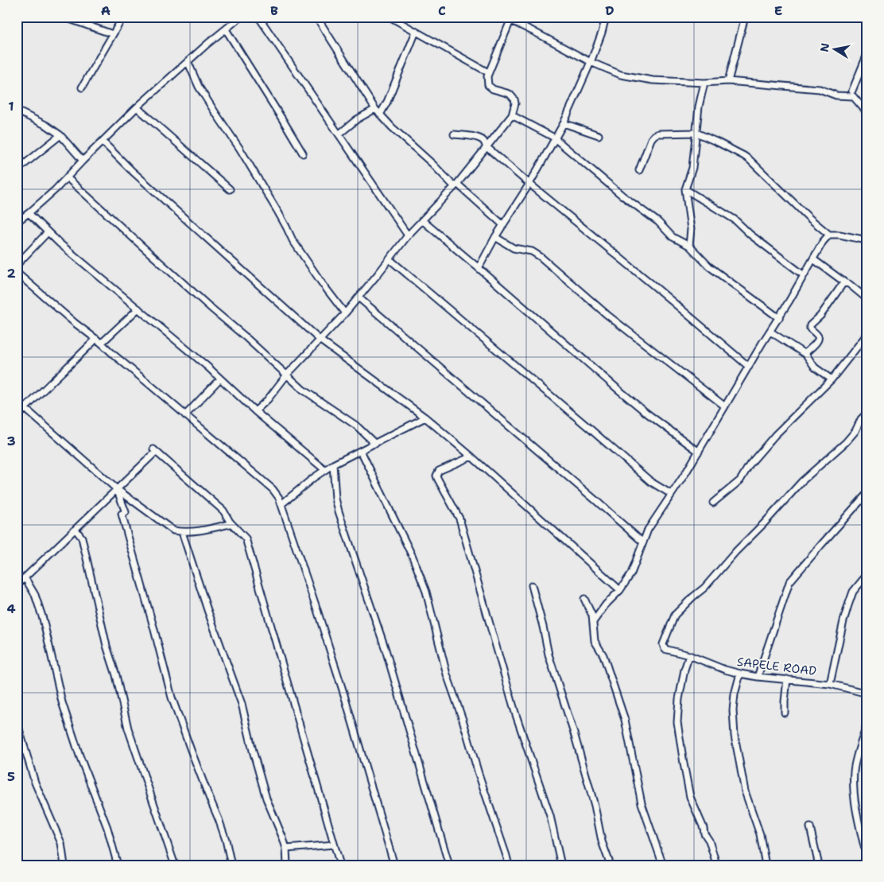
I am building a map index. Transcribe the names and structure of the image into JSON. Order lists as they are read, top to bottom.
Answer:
{
  "streets": {
    "street": ["SAPELE ROAD"]
  },
  "north": "left",
  "grid": {
    "columns": [
      "A",
      "B",
      "C",
      "D",
      "E"
    ],
    "rows": [
      "1",
      "2",
      "3",
      "4",
      "5"
    ]
  }
}
